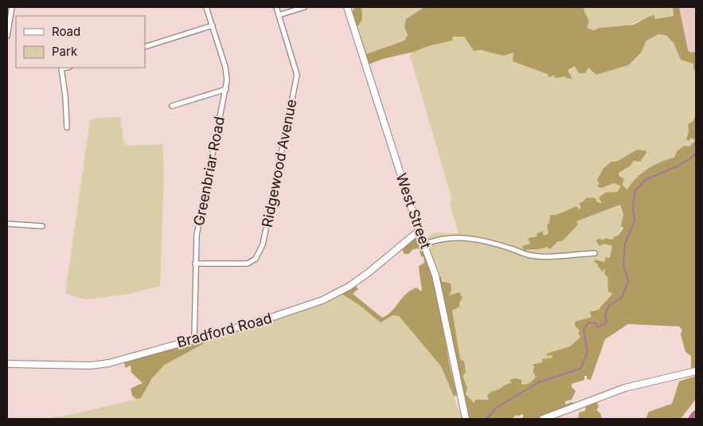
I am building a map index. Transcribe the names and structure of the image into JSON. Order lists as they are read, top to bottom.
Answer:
{
  "streets": {
    "street": [
      "Ridgewood Avenue",
      "Greenbriar Road",
      "West Street",
      "Bradford Road"
    ]
  },
  "crossings": [
    ["Ridgewood Avenue", "Greenbriar Road"],
    ["Greenbriar Road", "Bradford Road"],
    ["West Street", "Bradford Road"]
  ],
  "legend": ["Road", "Park"]
}
